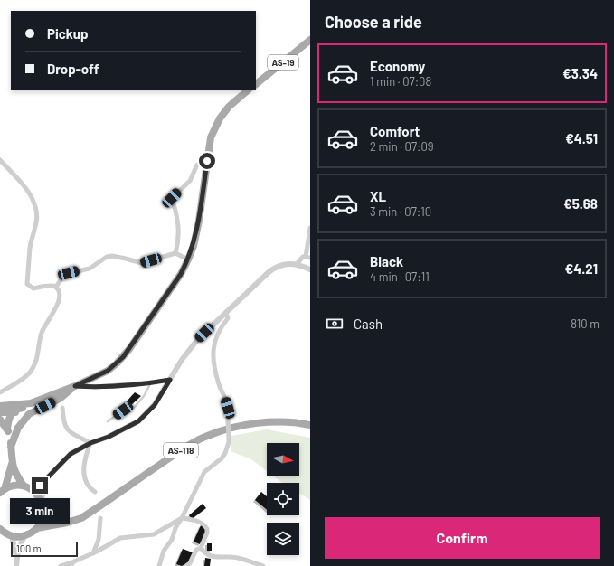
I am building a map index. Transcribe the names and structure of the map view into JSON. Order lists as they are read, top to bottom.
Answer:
{
  "streets": {
    "main road": ["AS-19", "AS-118"]
  },
  "scale_bar": "100 m",
  "north": "right",
  "page": {
    "heading": "Choose a ride",
    "banner": ["Pickup", "Drop-off"],
    "list": [
      {
        "name": "Economy",
        "note": "1 min · 07:08",
        "value": "€3.34"
      },
      {
        "name": "Comfort",
        "note": "2 min · 07:09",
        "value": "€4.51"
      },
      {
        "name": "XL",
        "note": "3 min · 07:10",
        "value": "€5.68"
      },
      {
        "name": "Black",
        "note": "4 min · 07:11",
        "value": "€4.21"
      }
    ],
    "pay": ["Cash", "810 m"],
    "bubble": "3 min",
    "buttons": "Confirm",
    "scale": "100 m"
  }
}
